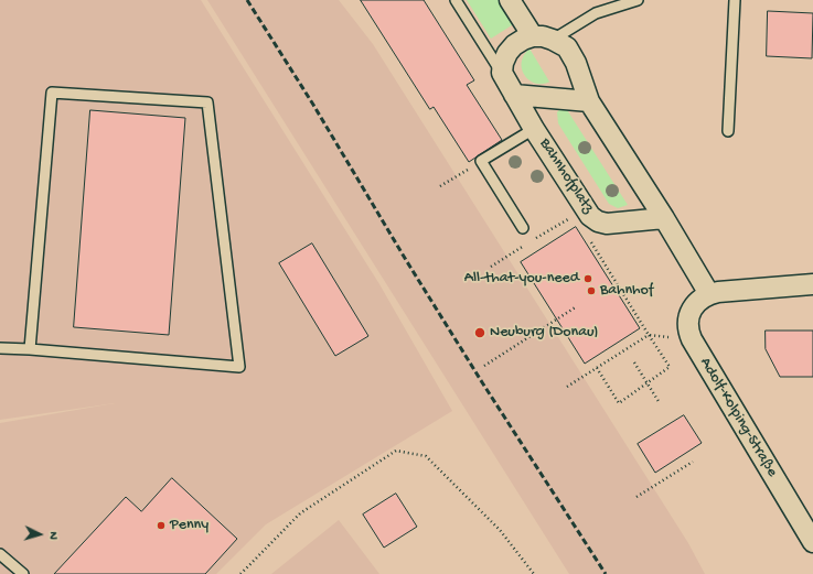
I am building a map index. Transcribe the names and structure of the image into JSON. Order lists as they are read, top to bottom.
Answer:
{
  "streets": {
    "street": ["Bahnhofplatz", "Adolf-Kolping-Straße"]
  },
  "places": [
    "All-that-you-need",
    "Bahnhof",
    "Neuburg (Donau)",
    "Penny"
  ],
  "north": "right"
}
